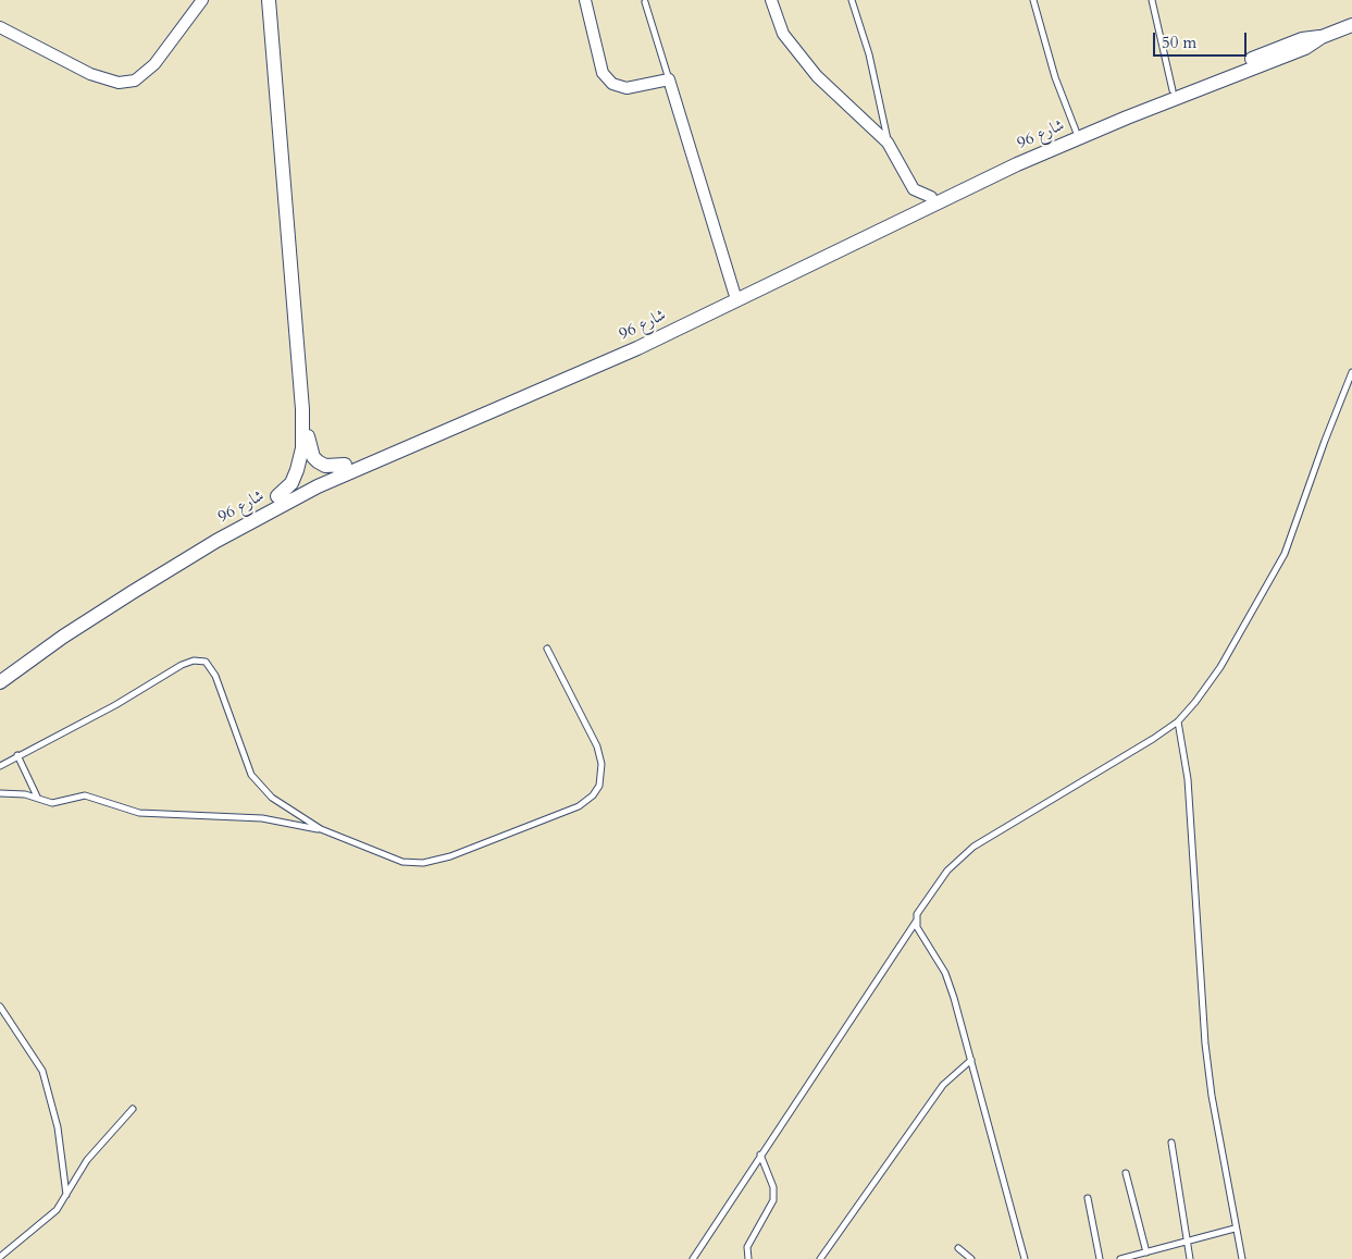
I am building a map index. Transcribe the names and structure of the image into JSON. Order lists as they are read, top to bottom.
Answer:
{
  "streets": {
    "street": ["شارع 96"]
  },
  "scale_bar": "50 m"
}
